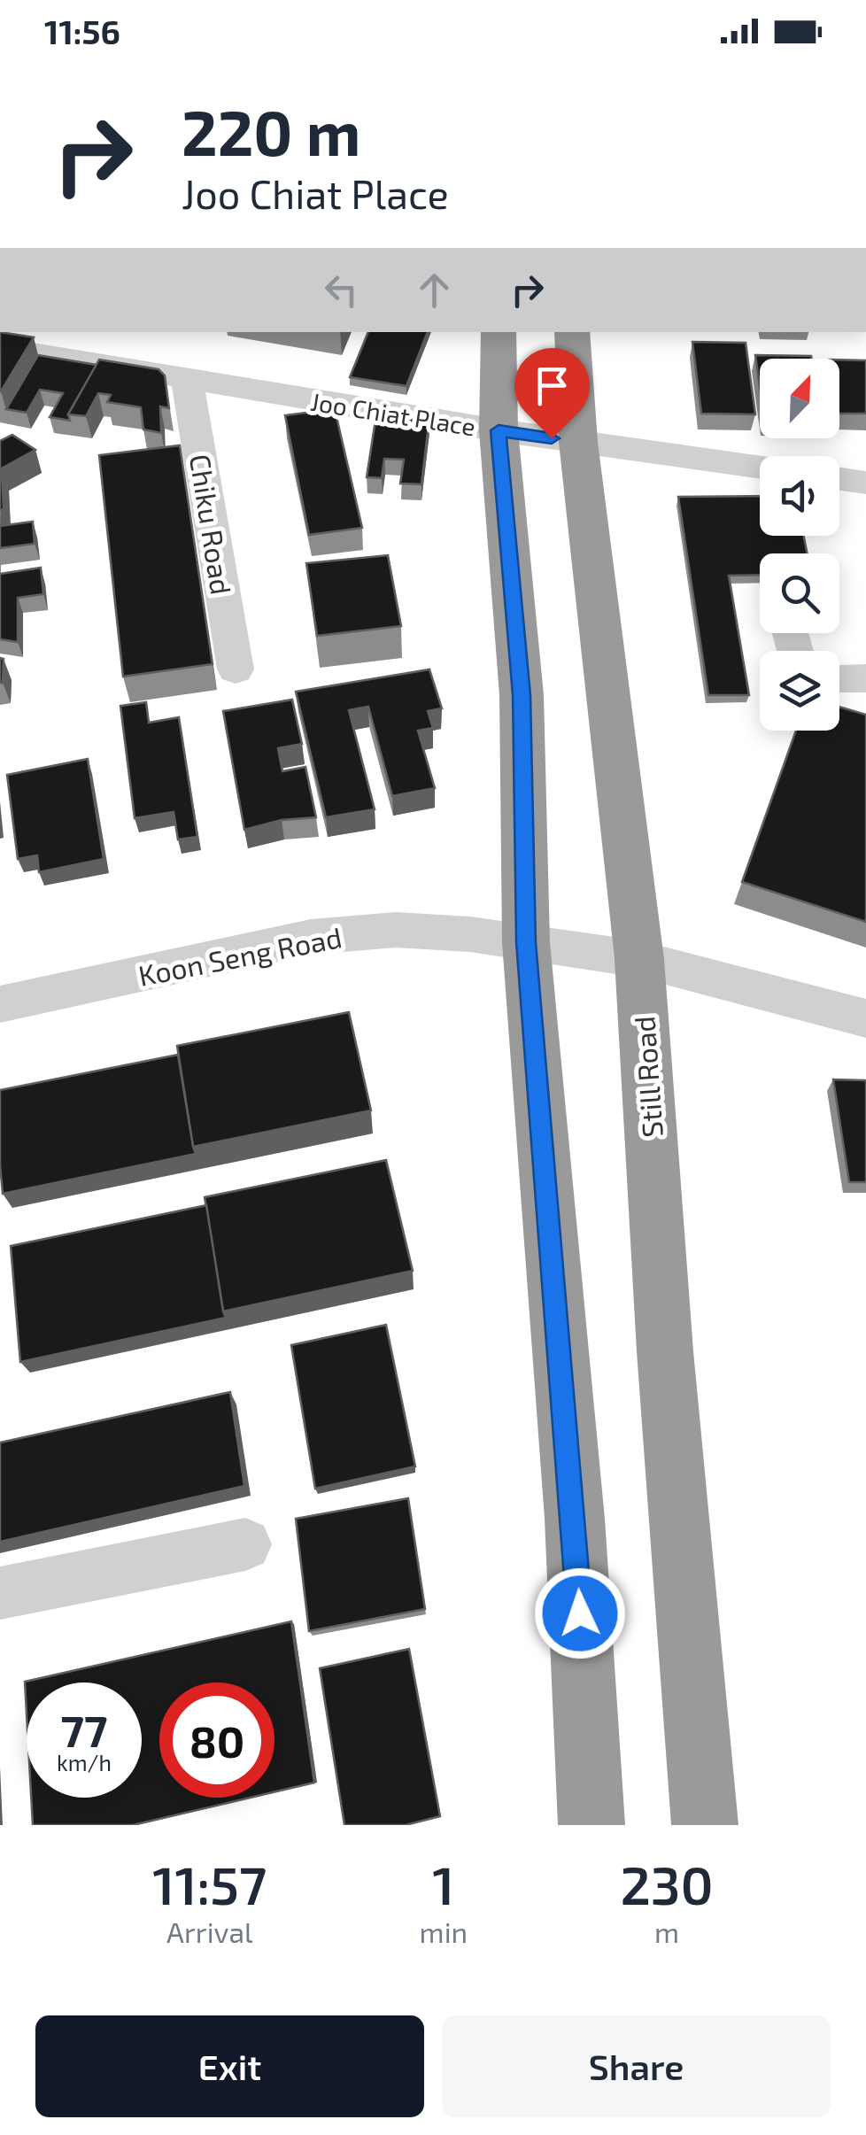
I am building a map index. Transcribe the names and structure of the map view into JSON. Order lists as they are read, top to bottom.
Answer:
{
  "streets": {
    "highway": ["Still Road"],
    "street": ["Joo Chiat Place", "Chiku Road", "Koon Seng Road"]
  },
  "crossings": [
    ["Joo Chiat Place", "Chiku Road"],
    ["Joo Chiat Place", "Still Road"],
    ["Koon Seng Road", "Still Road"]
  ],
  "north": "top right",
  "page": {
    "status": "11:56",
    "turn": ["220 m", "Joo Chiat Place"],
    "speed": "77 km/h",
    "limit": "80",
    "eta": [
      "11:57",
      "Arrival",
      "1",
      "min",
      "230",
      "m"
    ],
    "buttons": ["Exit", "Share"]
  }
}
